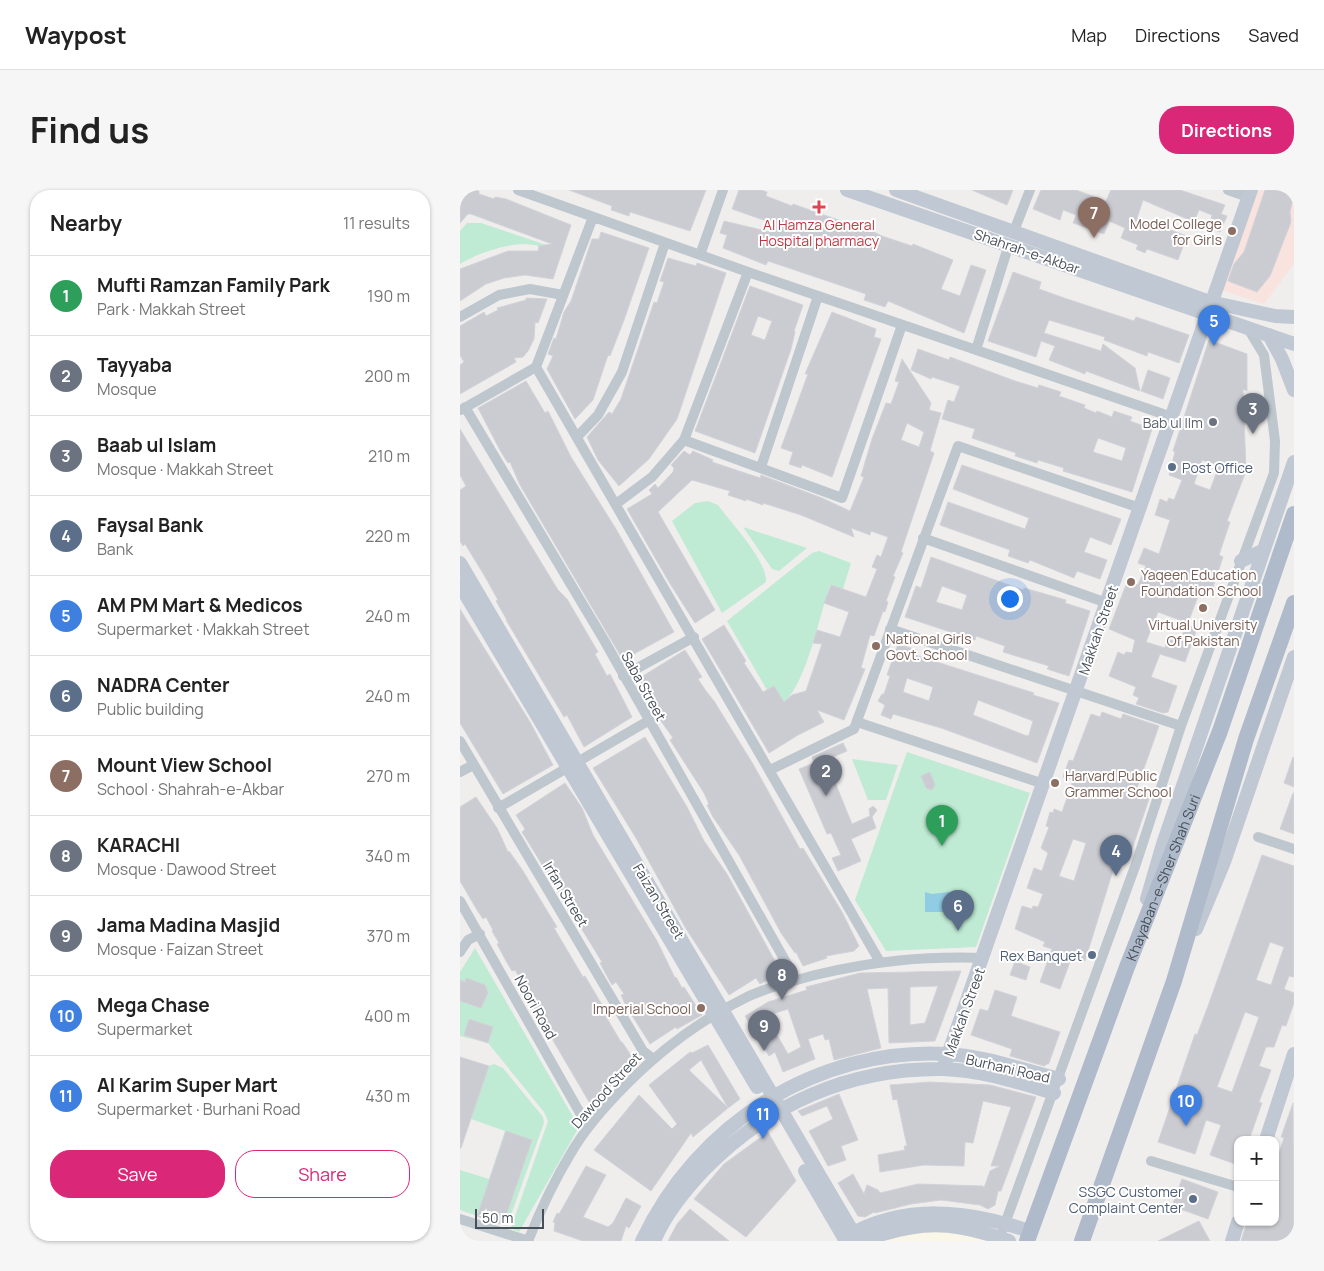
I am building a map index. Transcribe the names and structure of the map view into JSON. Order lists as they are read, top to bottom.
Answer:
{
  "streets": {
    "main road": ["Khayaban-e-Sher Shah Suri"],
    "street": [
      "Shahrah-e-Akbar",
      "Makkah Street",
      "Saba Street",
      "Irfan Street",
      "Faizan Street",
      "Noori Road",
      "Burhani Road",
      "Dawood Street"
    ]
  },
  "crossings": [
    ["Shahrah-e-Akbar", "Makkah Street"],
    ["Makkah Street", "Burhani Road"],
    ["Makkah Street", "Dawood Street"],
    ["Saba Street", "Dawood Street"],
    ["Irfan Street", "Dawood Street"],
    ["Faizan Street", "Burhani Road"],
    ["Faizan Street", "Dawood Street"],
    ["Noori Road", "Dawood Street"]
  ],
  "places": {
    "health": ["Al Hamza General Hospital pharmacy"],
    "other": [
      "Model College for Girls",
      "Bab ul Ilm",
      "Post Office",
      "Yaqeen Education Foundation School",
      "Virtual University Of Pakistan",
      "National Girls Govt. School",
      "Harvard Public Grammer School",
      "Rex Banquet",
      "Imperial School",
      "SSGC Customer Complaint Center"
    ]
  },
  "scale_bar": "50 m",
  "page": {
    "header": "Waypost",
    "nav": ["Map", "Directions", "Saved"],
    "title": "Find us",
    "buttons": [
      "Directions",
      ["Save", "Share"]
    ],
    "heading": ["Nearby", "11 results"],
    "pins": [
      "7",
      "5",
      "3",
      "2",
      "1",
      "4",
      "6",
      "8",
      "9",
      "10",
      "11"
    ],
    "list": [
      {
        "mark": "1",
        "name": "Mufti Ramzan Family Park",
        "note": "Park · Makkah Street",
        "value": "190 m"
      },
      {
        "mark": "2",
        "name": "Tayyaba",
        "note": "Mosque",
        "value": "200 m"
      },
      {
        "mark": "3",
        "name": "Baab ul Islam",
        "note": "Mosque · Makkah Street",
        "value": "210 m"
      },
      {
        "mark": "4",
        "name": "Faysal Bank",
        "note": "Bank",
        "value": "220 m"
      },
      {
        "mark": "5",
        "name": "AM PM Mart & Medicos",
        "note": "Supermarket · Makkah Street",
        "value": "240 m"
      },
      {
        "mark": "6",
        "name": "NADRA Center",
        "note": "Public building",
        "value": "240 m"
      },
      {
        "mark": "7",
        "name": "Mount View School",
        "note": "School · Shahrah-e-Akbar",
        "value": "270 m"
      },
      {
        "mark": "8",
        "name": "KARACHI",
        "note": "Mosque · Dawood Street",
        "value": "340 m"
      },
      {
        "mark": "9",
        "name": "Jama Madina Masjid",
        "note": "Mosque · Faizan Street",
        "value": "370 m"
      },
      {
        "mark": "10",
        "name": "Mega Chase",
        "note": "Supermarket",
        "value": "400 m"
      },
      {
        "mark": "11",
        "name": "Al Karim Super Mart",
        "note": "Supermarket · Burhani Road",
        "value": "430 m"
      }
    ],
    "map_buttons": ["+", "−"],
    "scale": "50 m"
  }
}
